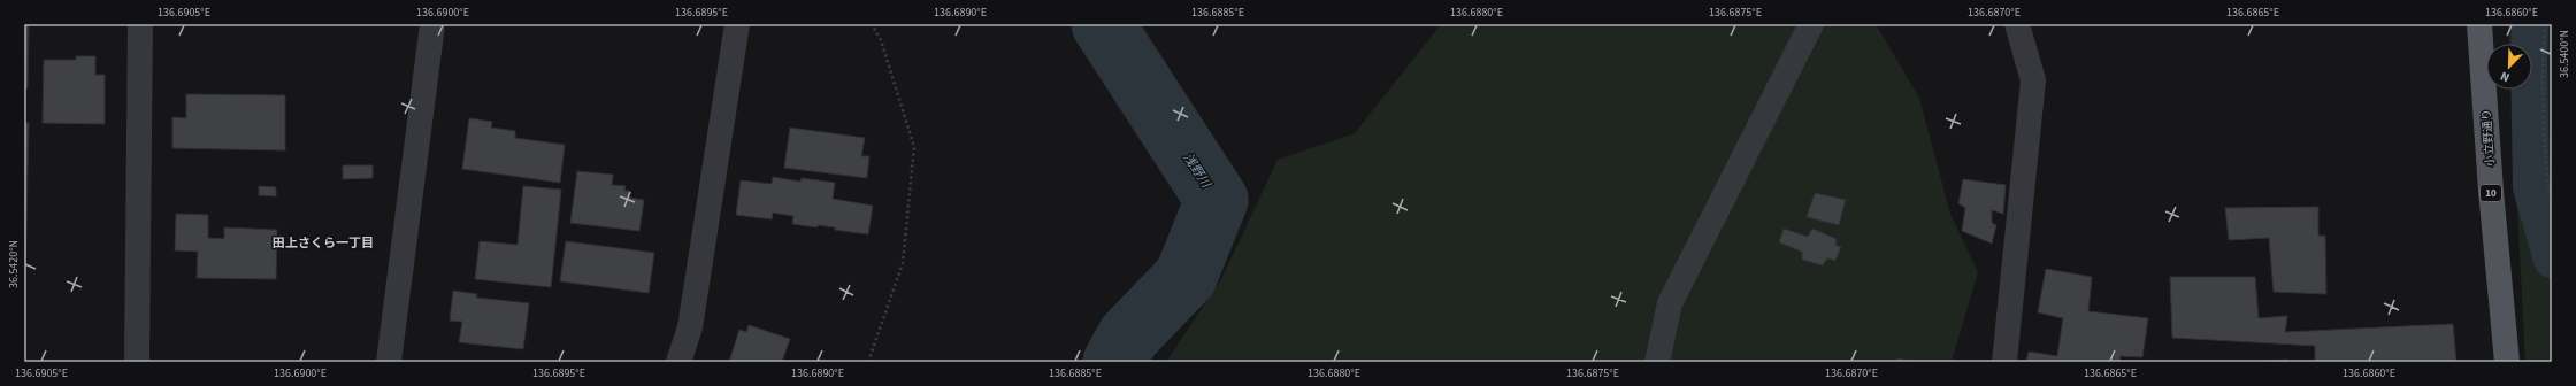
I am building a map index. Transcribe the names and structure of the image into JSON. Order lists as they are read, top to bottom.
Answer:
{
  "streets": {
    "main road": ["小立野通り", "10"]
  },
  "districts": ["田上さくら一丁目"],
  "water": ["浅野川"],
  "north": "bottom left",
  "coordinates": [
    "136.6905°E",
    "136.6900°E",
    "136.6895°E",
    "136.6890°E",
    "136.6885°E",
    "136.6880°E",
    "136.6875°E",
    "136.6870°E",
    "136.6865°E",
    "136.6860°E",
    "36.5400°N",
    "36.5420°N"
  ]
}
